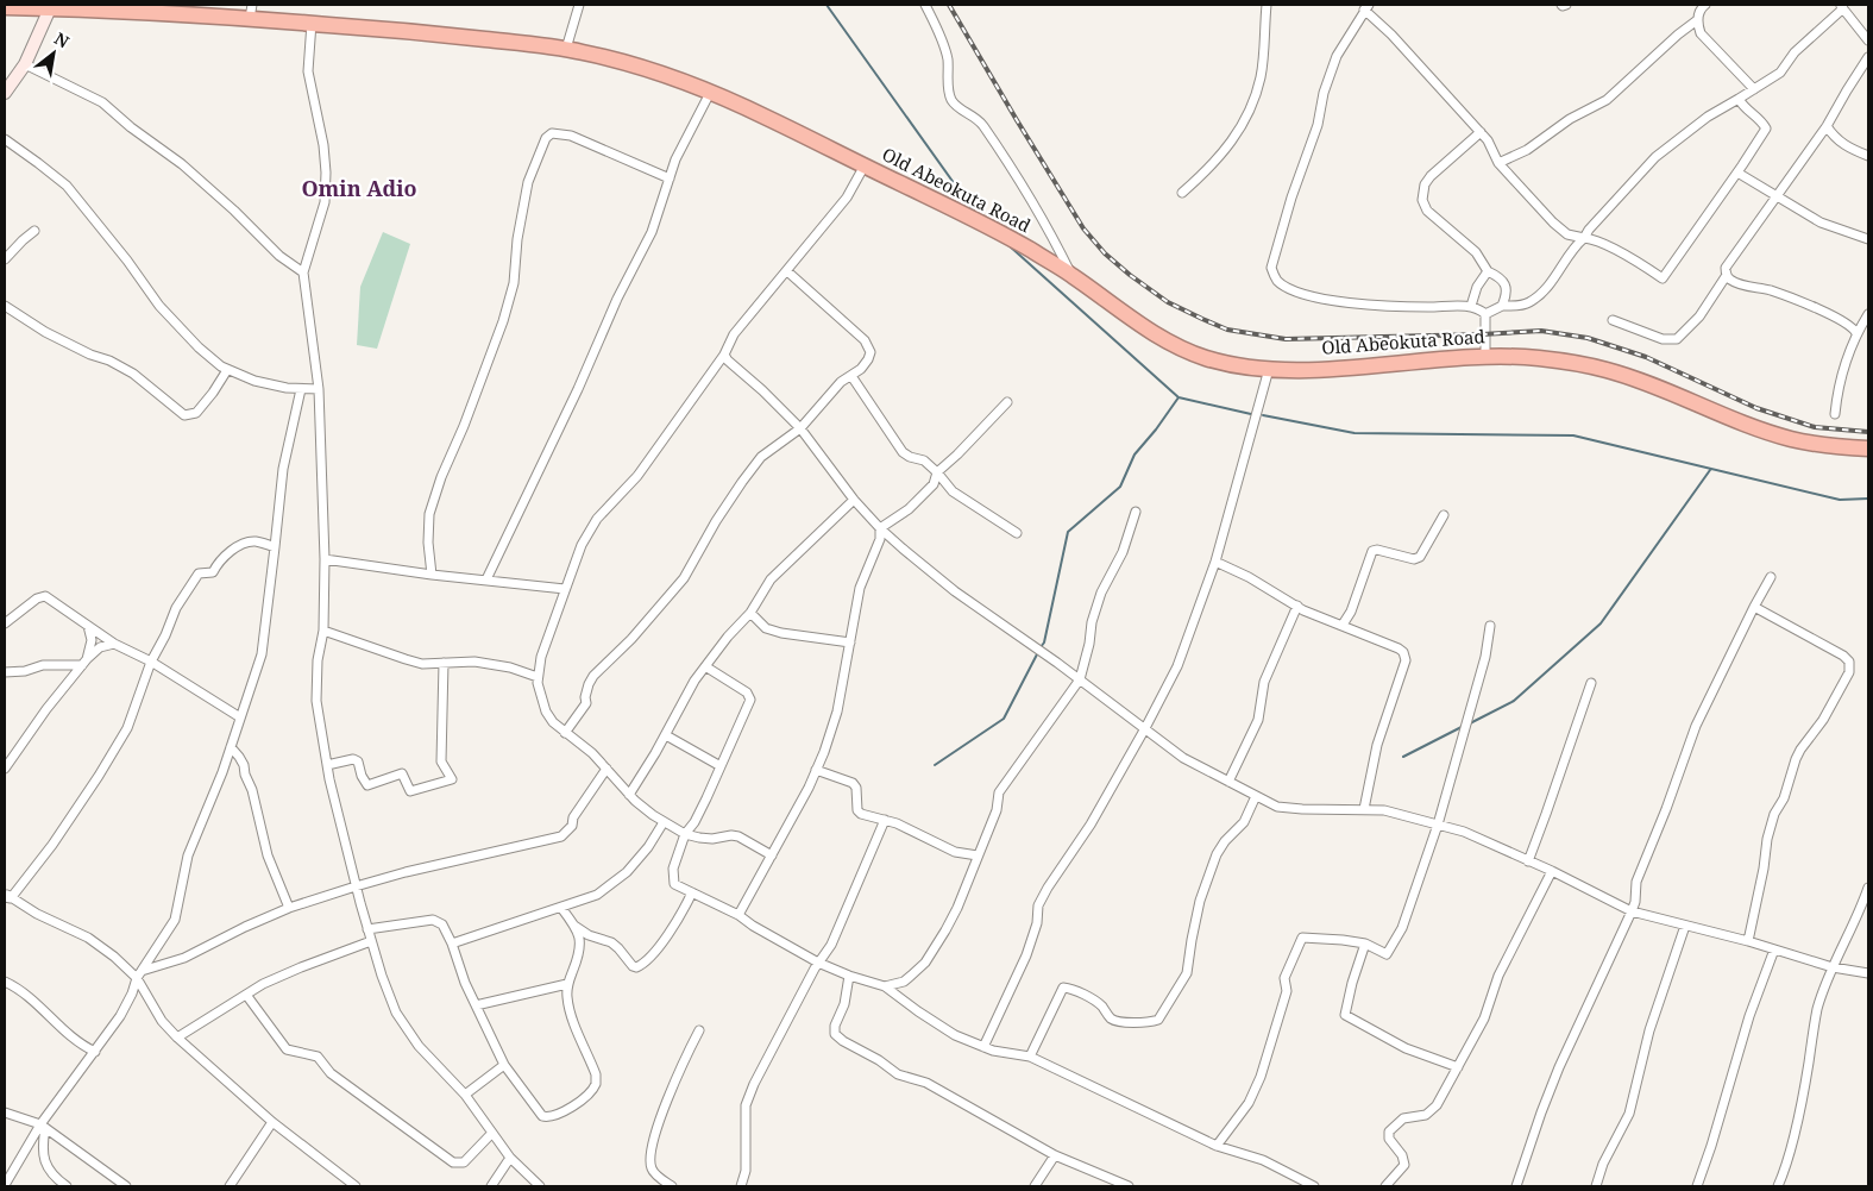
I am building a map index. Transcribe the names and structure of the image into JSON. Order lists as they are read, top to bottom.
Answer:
{
  "streets": {
    "highway": ["Old Abeokuta Road"]
  },
  "districts": ["Omin Adio"],
  "north": "top right"
}
